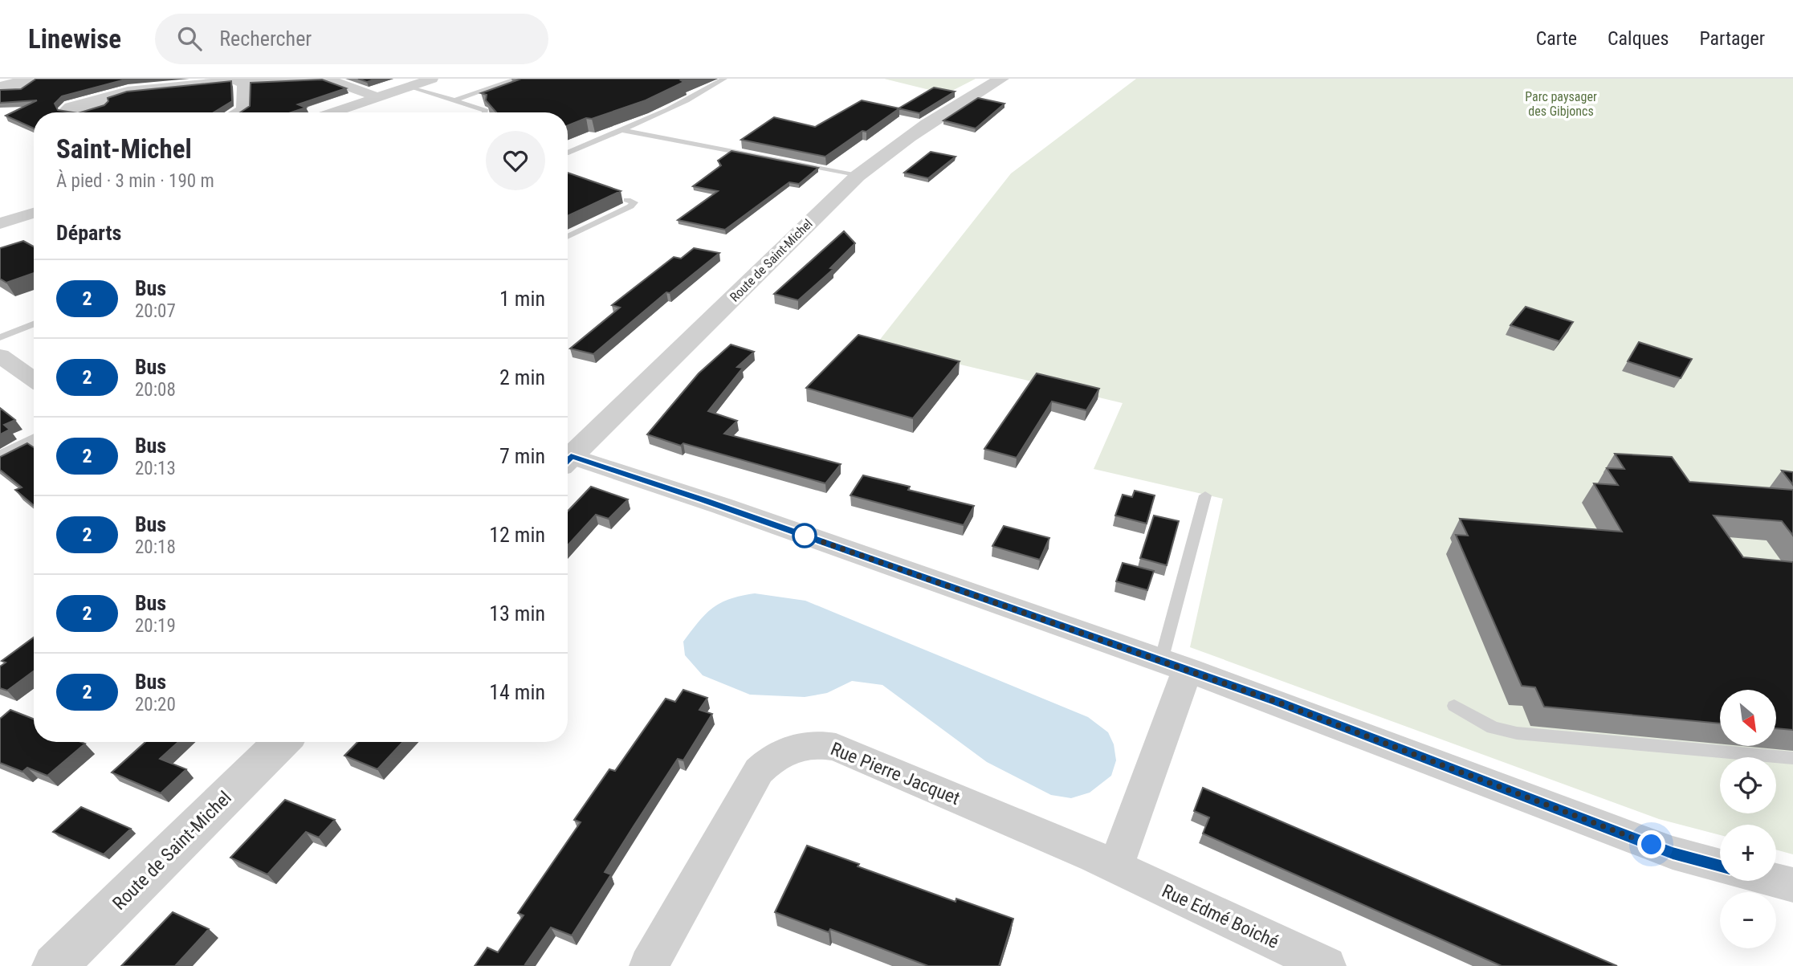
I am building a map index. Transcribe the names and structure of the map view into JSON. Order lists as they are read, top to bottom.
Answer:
{
  "streets": {
    "street": ["Route de Saint-Michel", "Rue Pierre Jacquet", "Rue Edmé Boiché"]
  },
  "crossings": [
    ["Rue Pierre Jacquet", "Rue Edmé Boiché"]
  ],
  "parks": ["Parc paysager des Gibjoncs"],
  "lines": ["bus line 2"],
  "north": "bottom right",
  "page": {
    "header": "Linewise",
    "search": "Rechercher",
    "nav": ["Carte", "Calques", "Partager"],
    "heading": [
      ["Saint-Michel", "À pied · 3 min · 190 m"],
      "Départs"
    ],
    "list": [
      {
        "mark": "2",
        "name": "Bus",
        "note": "20:07",
        "value": "1 min"
      },
      {
        "mark": "2",
        "name": "Bus",
        "note": "20:08",
        "value": "2 min"
      },
      {
        "mark": "2",
        "name": "Bus",
        "note": "20:13",
        "value": "7 min"
      },
      {
        "mark": "2",
        "name": "Bus",
        "note": "20:18",
        "value": "12 min"
      },
      {
        "mark": "2",
        "name": "Bus",
        "note": "20:19",
        "value": "13 min"
      },
      {
        "mark": "2",
        "name": "Bus",
        "note": "20:20",
        "value": "14 min"
      }
    ],
    "map_buttons": ["+", "−"]
  }
}
